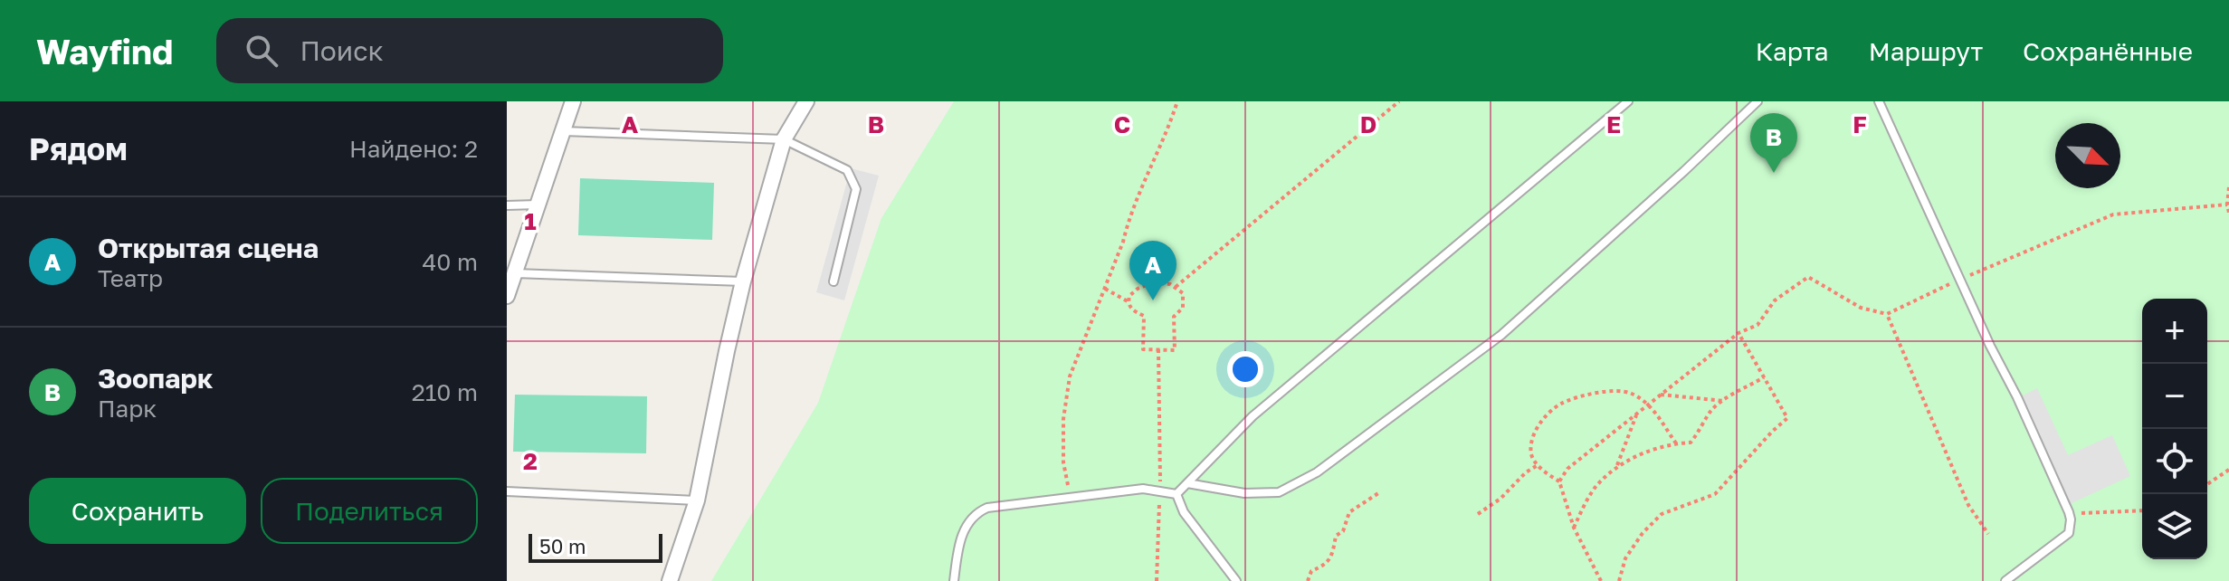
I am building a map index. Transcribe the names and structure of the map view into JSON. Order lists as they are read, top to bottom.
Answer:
{
  "scale_bar": "50 m",
  "north": "bottom right",
  "page": {
    "header": "Wayfind",
    "search": "Поиск",
    "nav": ["Карта", "Маршрут", "Сохранённые"],
    "heading": ["Рядом", "Найдено: 2"],
    "pins": ["B", "A"],
    "list": [
      {
        "mark": "A",
        "name": "Открытая сцена",
        "note": "Театр",
        "value": "40 m"
      },
      {
        "mark": "B",
        "name": "Зоопарк",
        "note": "Парк",
        "value": "210 m"
      }
    ],
    "map_buttons": ["+", "−"],
    "buttons": ["Сохранить", "Поделиться"],
    "scale": "50 m"
  },
  "grid": {
    "columns": [
      "A",
      "B",
      "C",
      "D",
      "E",
      "F"
    ],
    "rows": ["1", "2"]
  }
}
